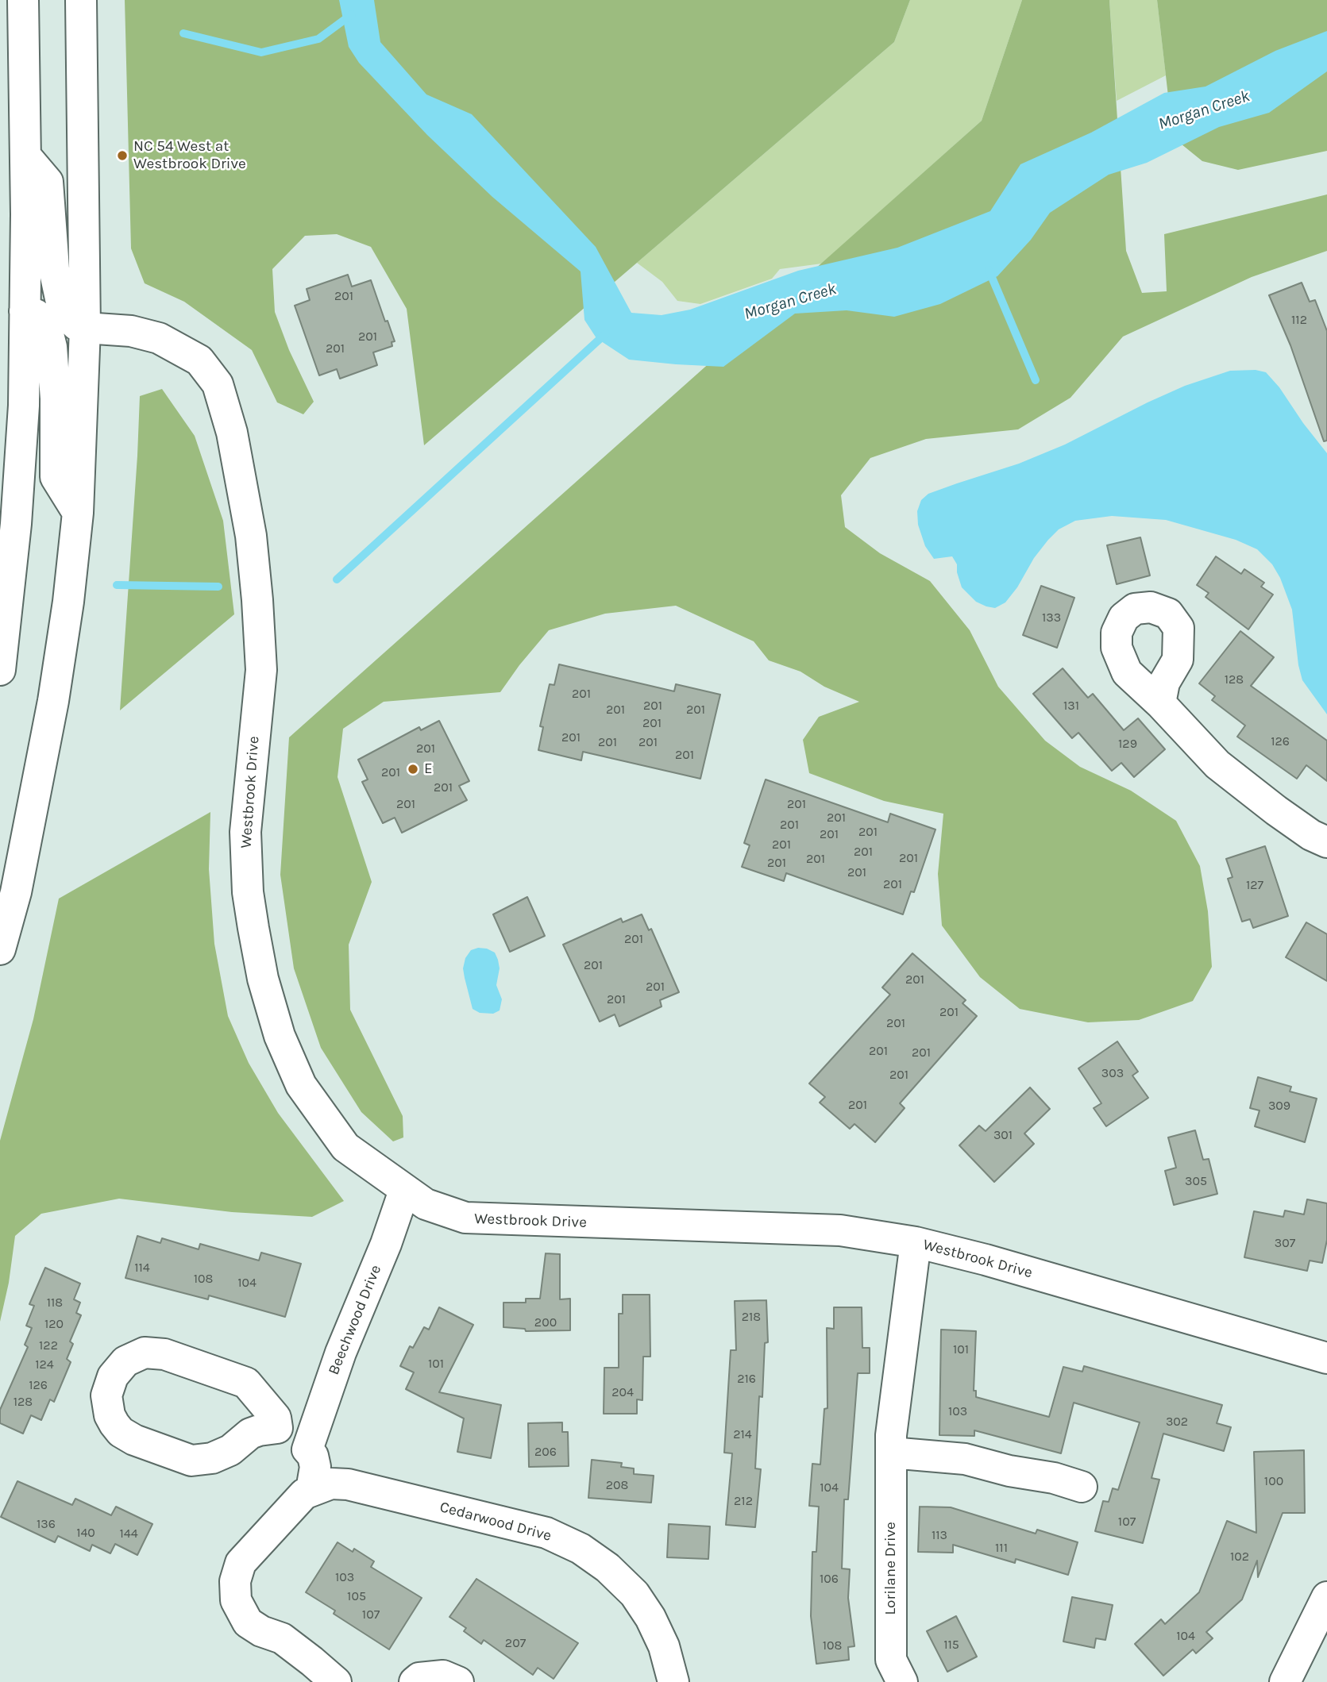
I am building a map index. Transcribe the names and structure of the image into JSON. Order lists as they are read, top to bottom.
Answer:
{
  "streets": {
    "main road": [
      "Westbrook Drive",
      "Beechwood Drive",
      "Cedarwood Drive",
      "Lorilane Drive"
    ]
  },
  "crossings": [
    ["Westbrook Drive", "Beechwood Drive"],
    ["Westbrook Drive", "Lorilane Drive"]
  ],
  "water": ["Morgan Creek"],
  "places": ["NC 54 West at Westbrook Drive", "E"],
  "house_numbers": [
    "201",
    "112",
    "201",
    "201",
    "133",
    "128",
    "201",
    "201",
    "131",
    "201",
    "201",
    "201",
    "201",
    "126",
    "201",
    "201",
    "129",
    "201",
    "201",
    "201",
    "201",
    "201",
    "201",
    "201",
    "201",
    "201",
    "201",
    "201",
    "201",
    "201",
    "201",
    "201",
    "201",
    "201",
    "127",
    "201",
    "201",
    "201",
    "201",
    "201",
    "201",
    "201",
    "201",
    "201",
    "303",
    "201",
    "201",
    "309",
    "301",
    "305",
    "307",
    "114",
    "108",
    "104",
    "118",
    "218",
    "200",
    "120",
    "122",
    "101",
    "101",
    "124",
    "216",
    "126",
    "204",
    "128",
    "103",
    "302",
    "214",
    "206",
    "100",
    "208",
    "104",
    "212",
    "107",
    "136",
    "140",
    "144",
    "113",
    "111",
    "102",
    "103",
    "106",
    "105",
    "107",
    "104",
    "207",
    "115",
    "108"
  ]
}
